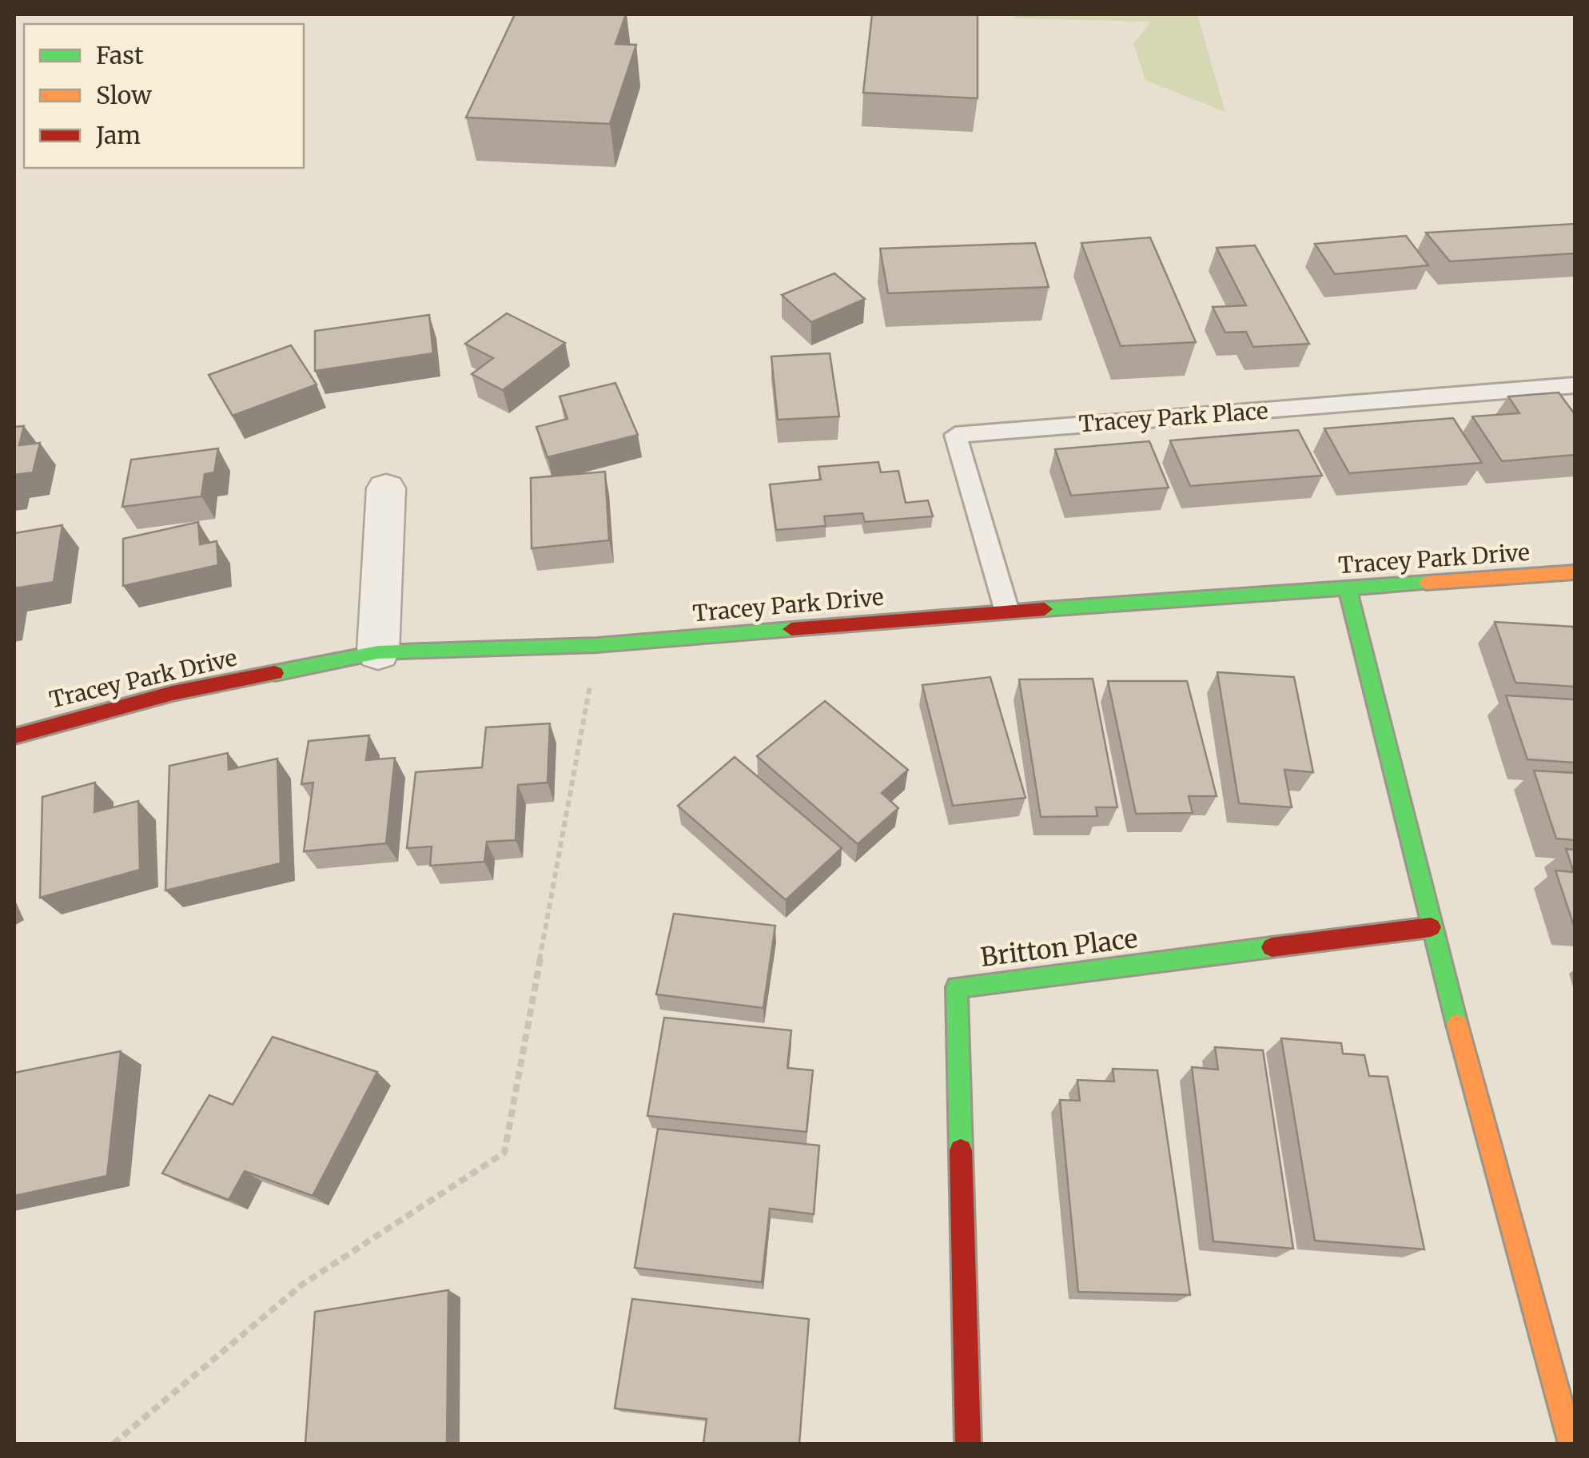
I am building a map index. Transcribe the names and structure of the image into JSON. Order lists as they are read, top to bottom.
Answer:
{
  "streets": {
    "street": ["Tracey Park Drive", "Britton Place"],
    "lane": ["Tracey Park Place"]
  },
  "crossings": [
    ["Tracey Park Place", "Tracey Park Drive"]
  ],
  "legend": ["Fast", "Slow", "Jam"]
}
